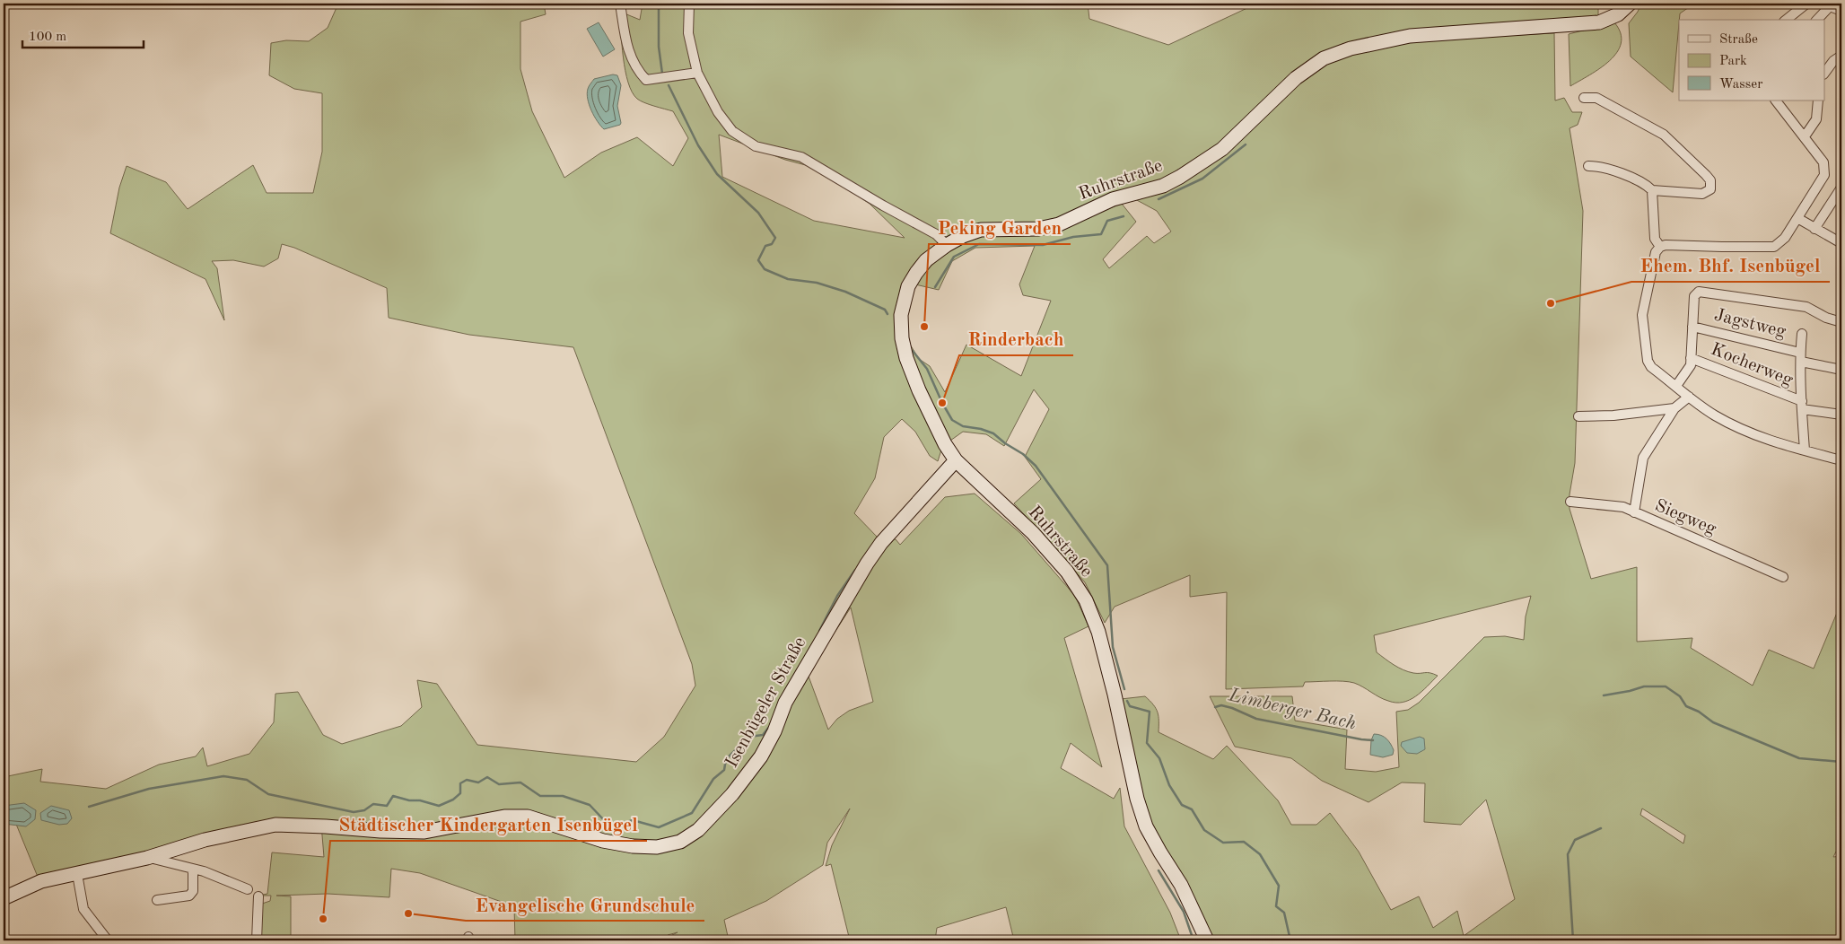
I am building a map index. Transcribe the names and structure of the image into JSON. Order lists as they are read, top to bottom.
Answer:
{
  "streets": {
    "main road": ["Ruhrstraße", "Isenbügeler Straße"],
    "street": ["Jagstweg", "Kocherweg", "Siegweg"]
  },
  "crossings": [
    ["Ruhrstraße", "Isenbügeler Straße"]
  ],
  "water": ["Limberger Bach"],
  "places": [
    "Ehem. Bhf. Isenbügel",
    "Peking Garden",
    "Rinderbach",
    "Evangelische Grundschule",
    "Städtischer Kindergarten Isenbügel"
  ],
  "legend": ["Straße", "Park", "Wasser"],
  "scale_bar": "100 m"
}
